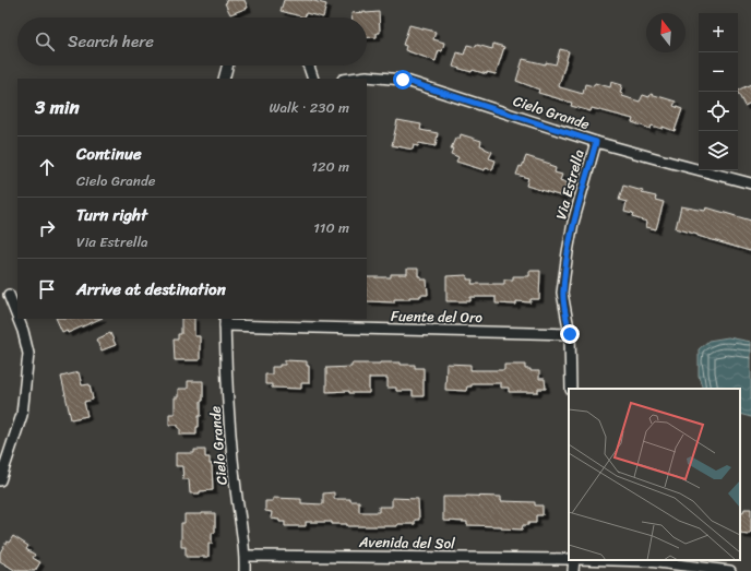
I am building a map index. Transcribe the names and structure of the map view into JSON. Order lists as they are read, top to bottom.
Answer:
{
  "streets": {
    "street": [
      "Cielo Grande",
      "Via Estrella",
      "Fuente del Oro",
      "Avenida del Sol"
    ]
  },
  "crossings": [
    ["Cielo Grande", "Via Estrella"],
    ["Cielo Grande", "Fuente del Oro"],
    ["Cielo Grande", "Avenida del Sol"],
    ["Via Estrella", "Fuente del Oro"]
  ],
  "north": "top",
  "page": {
    "map_buttons": ["+", "−"],
    "search": "Search here",
    "heading": ["3 min", "Walk · 230 m"],
    "list": [
      ["Continue", "Cielo Grande", "120 m"],
      ["Turn right", "Via Estrella", "110 m"],
      "Arrive at destination"
    ]
  }
}
